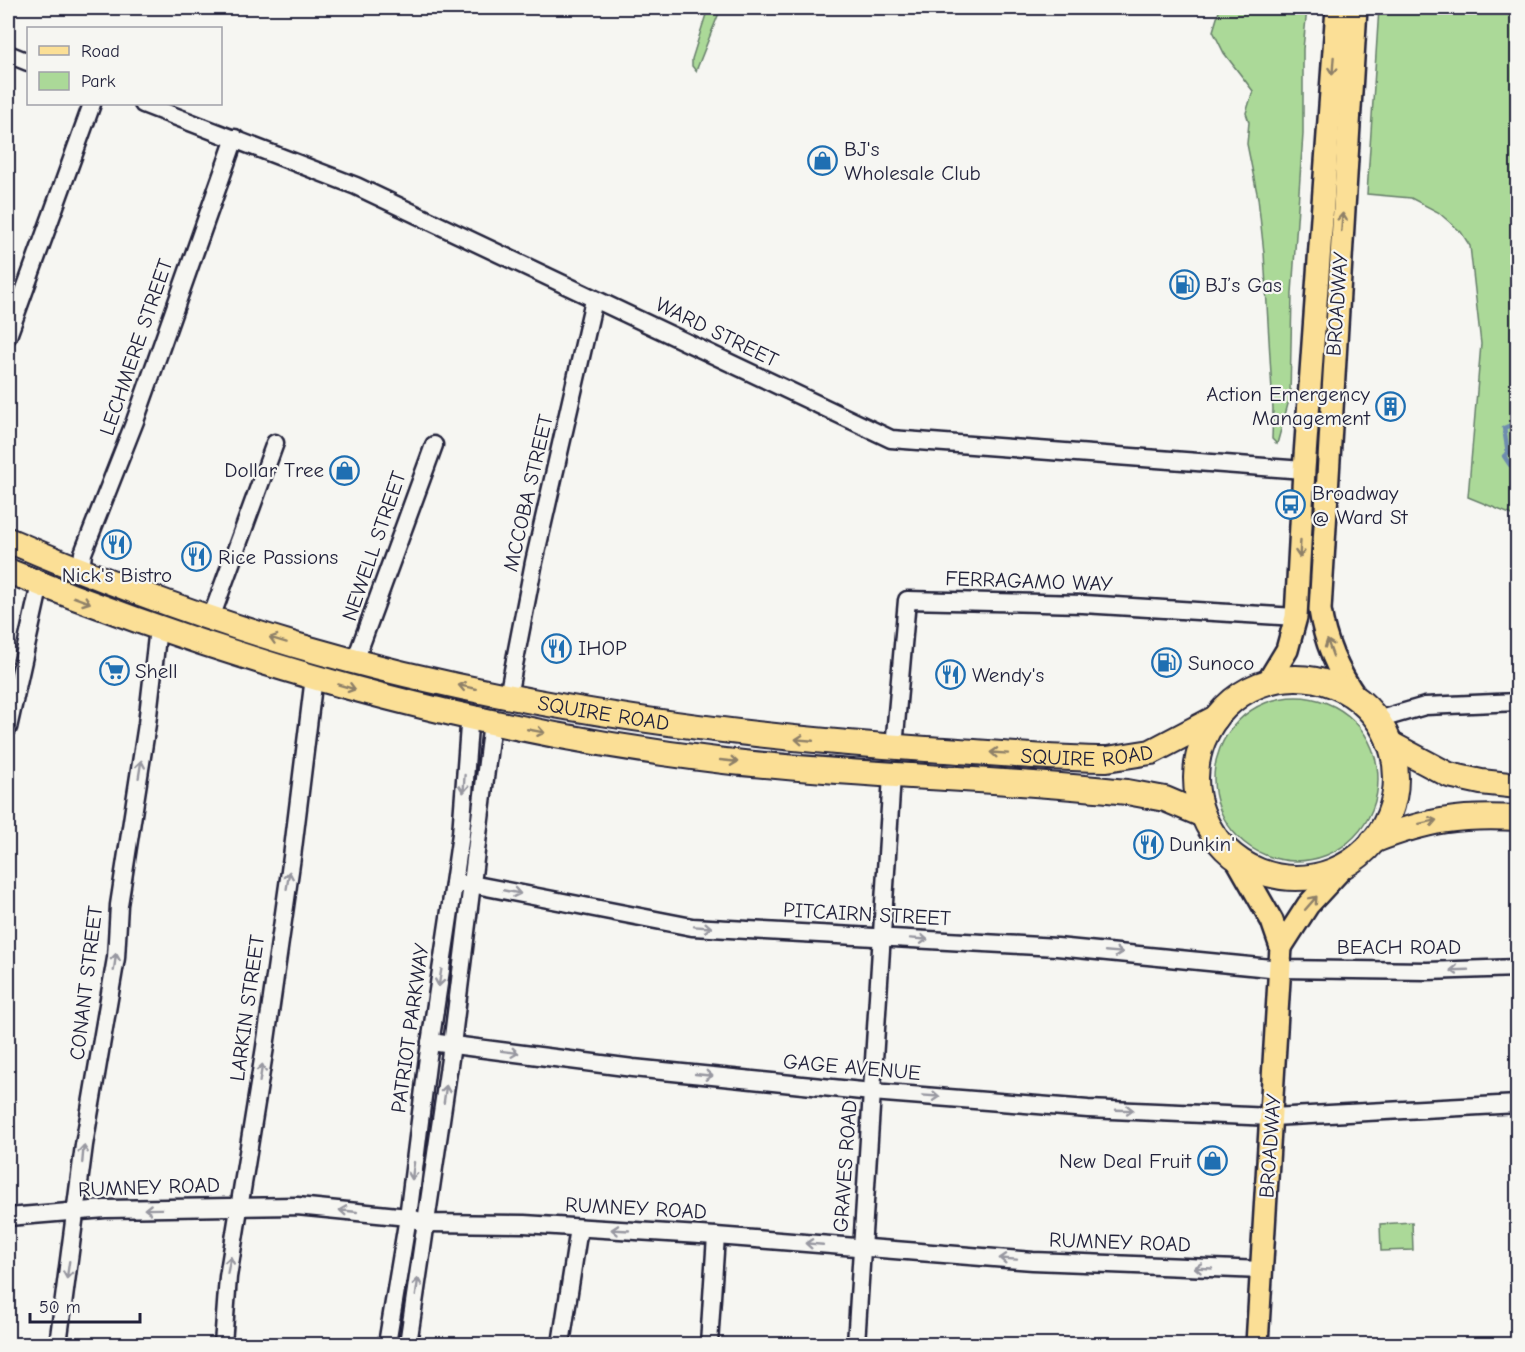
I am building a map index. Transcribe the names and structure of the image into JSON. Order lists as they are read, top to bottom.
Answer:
{
  "streets": {
    "highway": ["SQUIRE ROAD"],
    "main road": ["BROADWAY"],
    "street": [
      "WARD STREET",
      "LECHMERE STREET",
      "MCCOBA STREET",
      "NEWELL STREET",
      "FERRAGAMO WAY",
      "PITCAIRN STREET",
      "BEACH ROAD",
      "CONANT STREET",
      "LARKIN STREET",
      "PATRIOT PARKWAY",
      "GAGE AVENUE",
      "GRAVES ROAD",
      "RUMNEY ROAD"
    ]
  },
  "crossings": [
    ["BROADWAY", "WARD STREET"],
    ["BROADWAY", "FERRAGAMO WAY"],
    ["BROADWAY", "SQUIRE ROAD"],
    ["BROADWAY", "PITCAIRN STREET"],
    ["BROADWAY", "BEACH ROAD"],
    ["BROADWAY", "GAGE AVENUE"],
    ["BROADWAY", "RUMNEY ROAD"],
    ["WARD STREET", "LECHMERE STREET"],
    ["WARD STREET", "MCCOBA STREET"],
    ["LECHMERE STREET", "SQUIRE ROAD"],
    ["MCCOBA STREET", "SQUIRE ROAD"],
    ["NEWELL STREET", "SQUIRE ROAD"],
    ["FERRAGAMO WAY", "SQUIRE ROAD"],
    ["SQUIRE ROAD", "CONANT STREET"],
    ["SQUIRE ROAD", "LARKIN STREET"],
    ["SQUIRE ROAD", "PATRIOT PARKWAY"],
    ["SQUIRE ROAD", "GRAVES ROAD"],
    ["PITCAIRN STREET", "BEACH ROAD"],
    ["PITCAIRN STREET", "PATRIOT PARKWAY"],
    ["PITCAIRN STREET", "GRAVES ROAD"],
    ["CONANT STREET", "RUMNEY ROAD"],
    ["LARKIN STREET", "RUMNEY ROAD"],
    ["PATRIOT PARKWAY", "GAGE AVENUE"],
    ["PATRIOT PARKWAY", "RUMNEY ROAD"],
    ["GAGE AVENUE", "GRAVES ROAD"],
    ["GRAVES ROAD", "RUMNEY ROAD"]
  ],
  "one_way": [
    "PITCAIRN STREET",
    "BEACH ROAD",
    "LARKIN STREET",
    "GAGE AVENUE",
    "RUMNEY ROAD"
  ],
  "places": {
    "shop": ["BJ's Wholesale Club", "Dollar Tree", "New Deal Fruit"],
    "fuel station": ["BJ’s Gas", "Sunoco"],
    "building": ["Action Emergency Management"],
    "bus stop": ["Broadway @ Ward St"],
    "restaurant": [
      "Nick's Bistro",
      "Rice Passions",
      "IHOP",
      "Wendy's",
      "Dunkin'"
    ],
    "supermarket": ["Shell"]
  },
  "legend": ["Road", "Park"],
  "scale_bar": "50 m"
}
